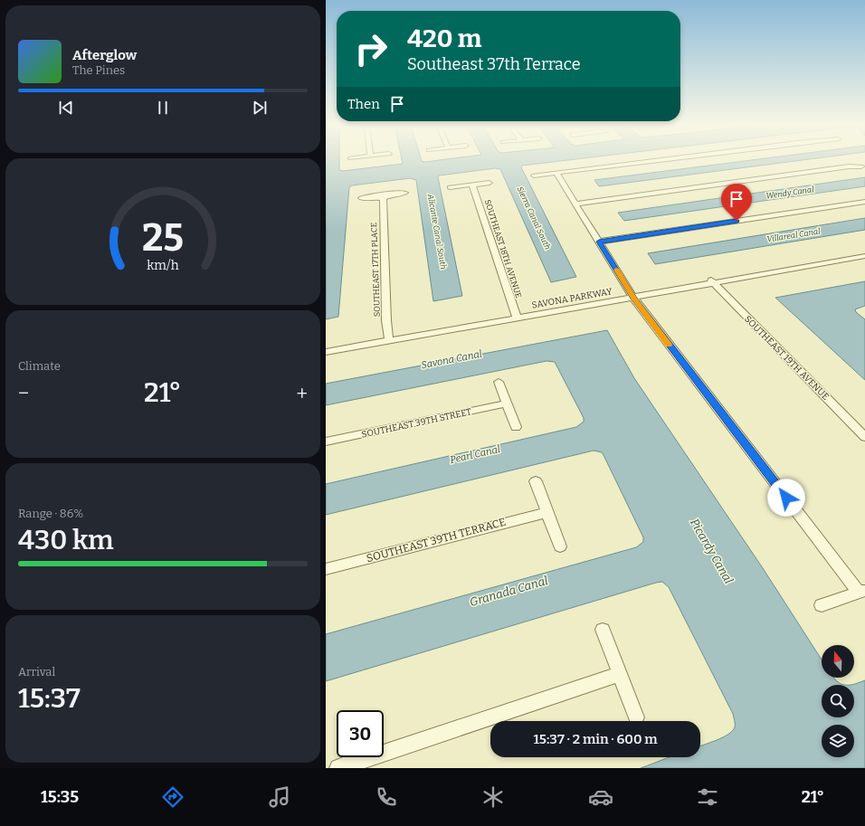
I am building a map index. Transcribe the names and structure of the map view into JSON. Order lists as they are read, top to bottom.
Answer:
{
  "streets": {
    "street": [
      "SOUTHEAST 18TH AVENUE",
      "SOUTHEAST 17TH PLACE",
      "SAVONA PARKWAY",
      "SOUTHEAST 19TH AVENUE",
      "SOUTHEAST 39TH STREET",
      "SOUTHEAST 39TH TERRACE"
    ]
  },
  "crossings": [
    ["SOUTHEAST 18TH AVENUE", "SAVONA PARKWAY"],
    ["SOUTHEAST 17TH PLACE", "SAVONA PARKWAY"],
    ["SAVONA PARKWAY", "SOUTHEAST 19TH AVENUE"]
  ],
  "water": [
    "Wendy Canal",
    "Sierra Canal South",
    "Alicante Canal South",
    "Villareal Canal",
    "Savona Canal",
    "Pearl Canal",
    "Picardy Canal",
    "Granada Canal"
  ],
  "north": "top",
  "page": {
    "turn": ["420 m", "Southeast 37th Terrace"],
    "song": ["Afterglow", "The Pines"],
    "then": "Then",
    "tile": [
      "Climate",
      ["Range · 86%", "430 km"],
      ["Arrival", "15:37"]
    ],
    "heat": ["−", "21°", "+"],
    "limit": "30",
    "trip": "15:37 · 2 min · 600 m",
    "tabs": ["15:35", "21°"],
    "gauge": ["25", "km/h"]
  }
}
